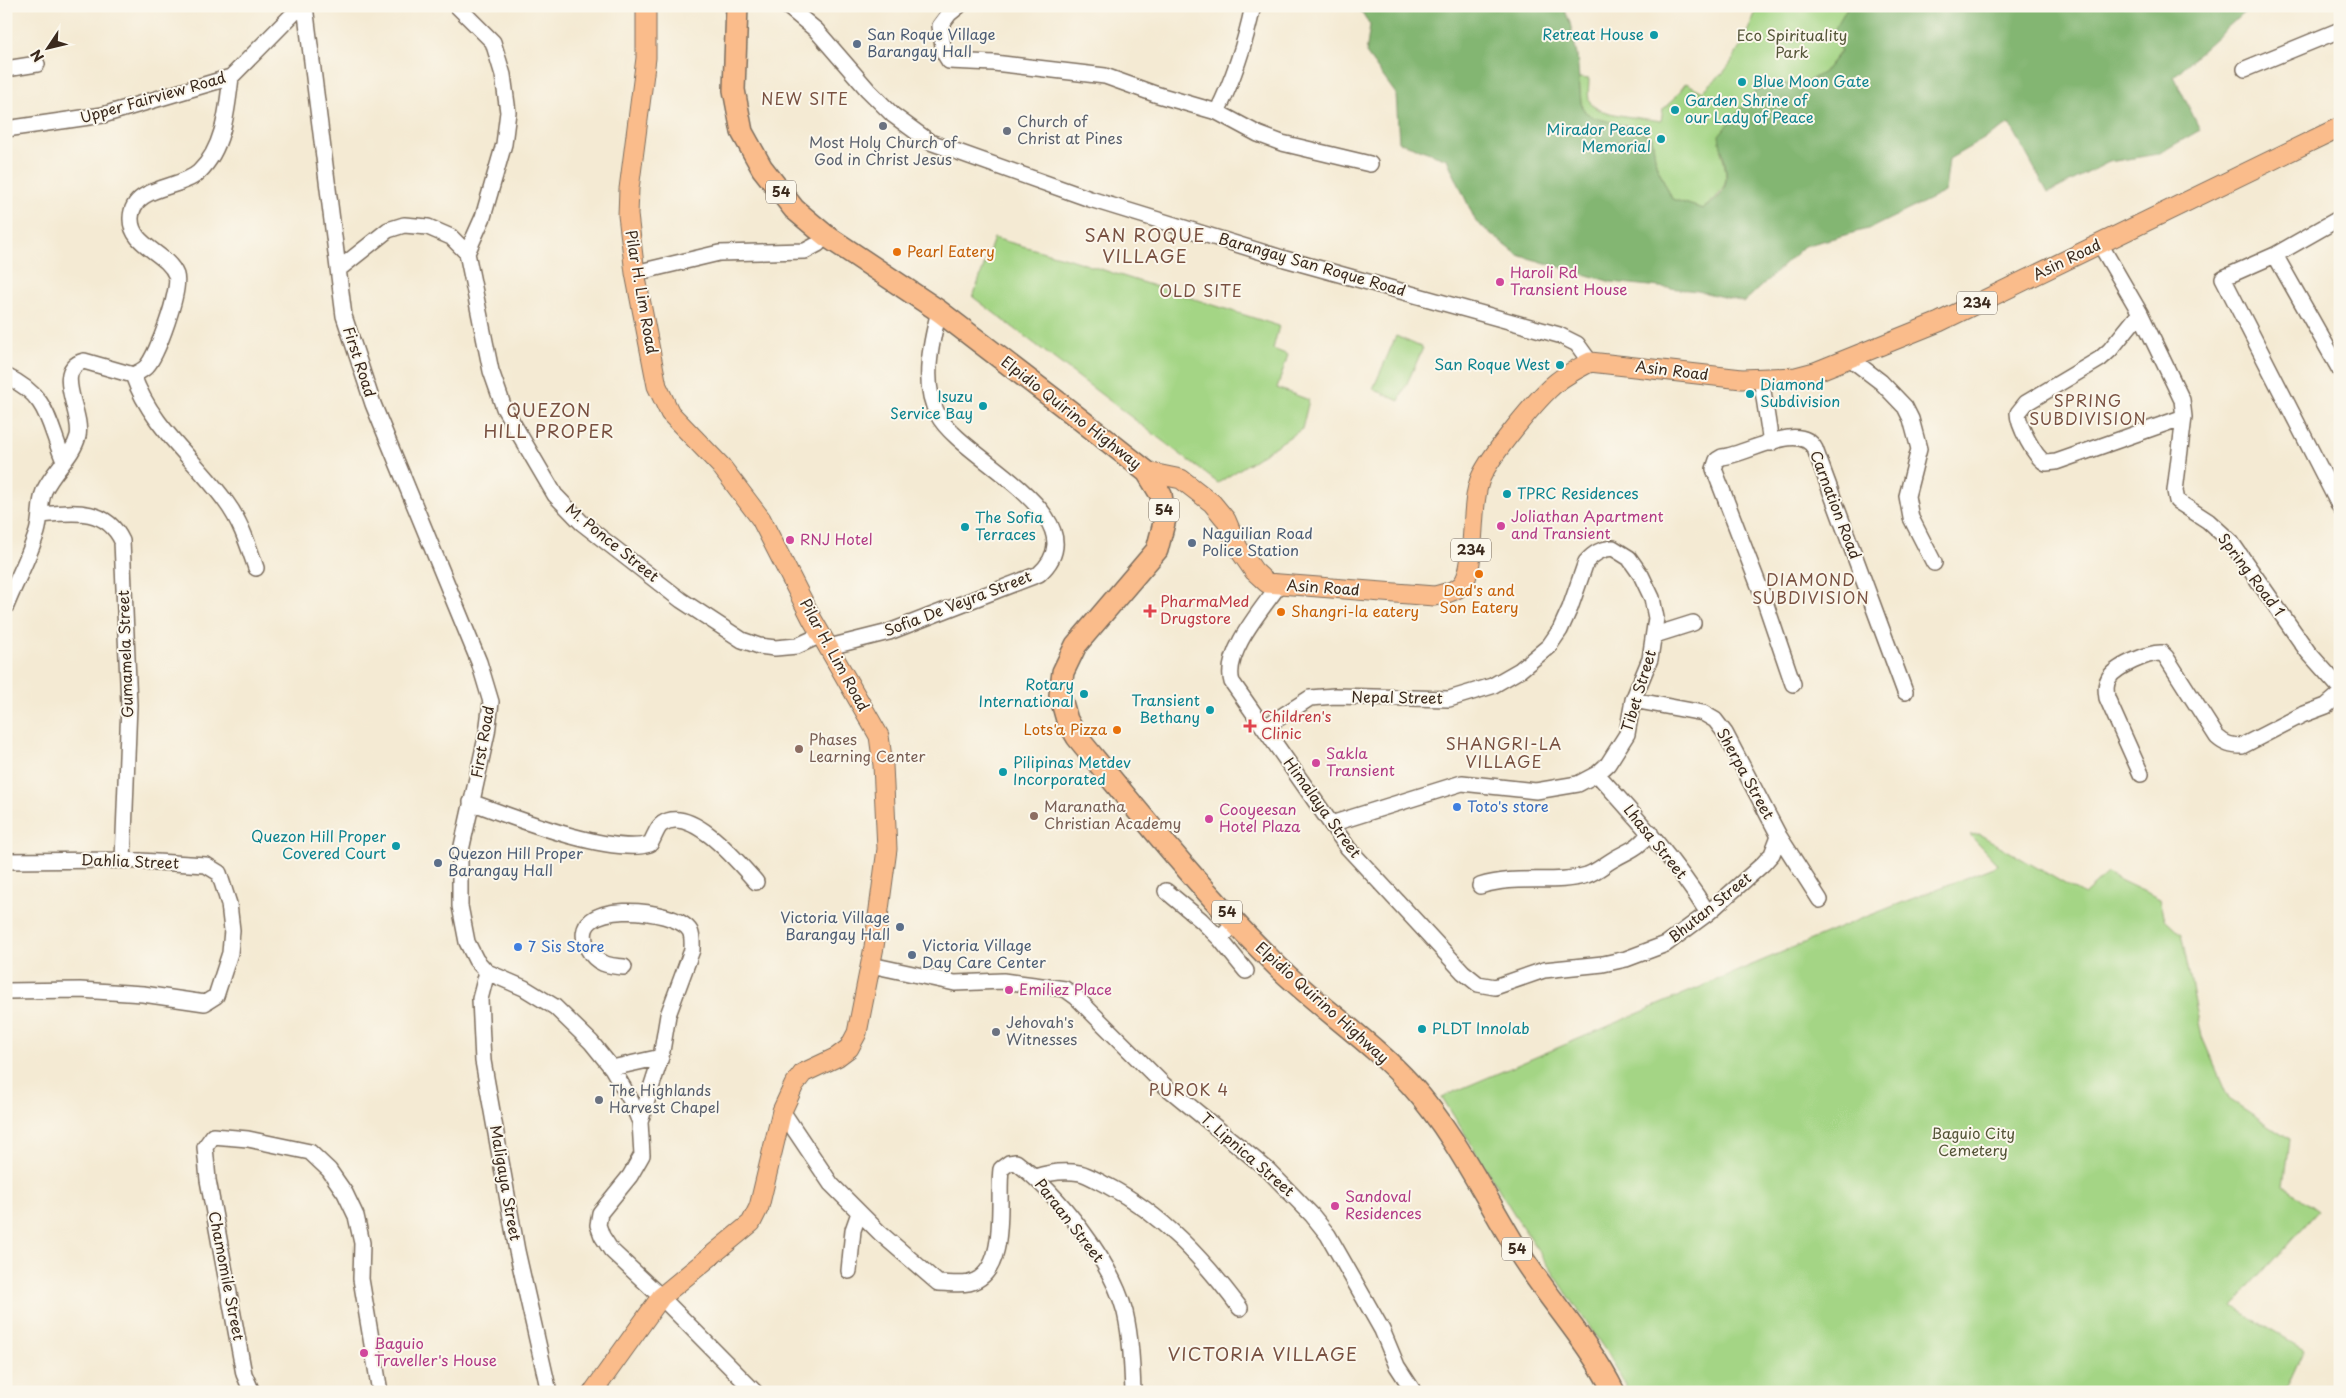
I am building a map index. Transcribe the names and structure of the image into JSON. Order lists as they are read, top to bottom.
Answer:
{
  "streets": {
    "highway": ["54", "Elpidio Quirino Highway"],
    "main road": ["Asin Road", "Pilar H. Lim Road", "234"],
    "street": [
      "Upper Fairview Road",
      "Barangay San Roque Road",
      "First Road",
      "Carnation Road",
      "M. Ponce Street",
      "Spring Road 1",
      "Sofia De Veyra Street",
      "Gumamela Street",
      "Tibet Street",
      "Nepal Street",
      "Sherpa Street",
      "Himalaya Street",
      "Lhasa Street",
      "Dahlia Street",
      "Bhutan Street",
      "T. Lipnica Street",
      "Maligaya Street",
      "Paraan Street",
      "Chamomile Street"
    ]
  },
  "crossings": [
    ["Upper Fairview Road", "First Road"],
    ["Asin Road", "Barangay San Roque Road"],
    ["Asin Road", "Elpidio Quirino Highway"],
    ["Asin Road", "Spring Road 1"],
    ["Asin Road", "Himalaya Street"],
    ["Pilar H. Lim Road", "First Road"],
    ["Pilar H. Lim Road", "M. Ponce Street"],
    ["Pilar H. Lim Road", "Sofia De Veyra Street"],
    ["Pilar H. Lim Road", "T. Lipnica Street"],
    ["Pilar H. Lim Road", "Paraan Street"],
    ["First Road", "Maligaya Street"],
    ["Elpidio Quirino Highway", "Sofia De Veyra Street"],
    ["M. Ponce Street", "Sofia De Veyra Street"],
    ["Gumamela Street", "Dahlia Street"],
    ["Tibet Street", "Nepal Street"],
    ["Tibet Street", "Sherpa Street"],
    ["Tibet Street", "Himalaya Street"],
    ["Tibet Street", "Lhasa Street"],
    ["Nepal Street", "Himalaya Street"],
    ["Sherpa Street", "Bhutan Street"],
    ["Himalaya Street", "Bhutan Street"],
    ["Lhasa Street", "Bhutan Street"]
  ],
  "districts": [
    "NEW SITE",
    "SAN ROQUE VILLAGE",
    "OLD SITE",
    "SPRING SUBDIVISION",
    "QUEZON HILL PROPER",
    "DIAMOND SUBDIVISION",
    "SHANGRI-LA VILLAGE",
    "PUROK 4",
    "VICTORIA VILLAGE"
  ],
  "parks": ["Eco Spirituality Park", "Baguio City Cemetery"],
  "places": {
    "other": [
      "Retreat House",
      "San Roque Village Barangay Hall",
      "Blue Moon Gate",
      "Garden Shrine of our Lady of Peace",
      "Most Holy Church of God in Christ Jesus",
      "Church of Christ at Pines",
      "Mirador Peace Memorial",
      "Pearl Eatery",
      "Haroli Rd Transient House",
      "San Roque West",
      "Diamond Subdivision",
      "Isuzu Service Bay",
      "TPRC Residences",
      "Joliathan Apartment and Transient",
      "The Sofia Terraces",
      "RNJ Hotel",
      "Naguilian Road Police Station",
      "Dad's and Son Eatery",
      "Shangri-la eatery",
      "Rotary International",
      "Transient Bethany",
      "Lots'a Pizza",
      "Phases Learning Center",
      "Sakla Transient",
      "Pilipinas Metdev Incorporated",
      "Toto's store",
      "Maranatha Christian Academy",
      "Cooyeesan Hotel Plaza",
      "Quezon Hill Proper Covered Court",
      "Quezon Hill Proper Barangay Hall",
      "Victoria Village Barangay Hall",
      "7 Sis Store",
      "Victoria Village Day Care Center",
      "Emiliez Place",
      "PLDT Innolab",
      "Jehovah's Witnesses",
      "The Highlands Harvest Chapel",
      "Sandoval Residences",
      "Baguio Traveller's House"
    ],
    "health": ["PharmaMed Drugstore", "Children's Clinic"]
  },
  "north": "bottom left"
}
